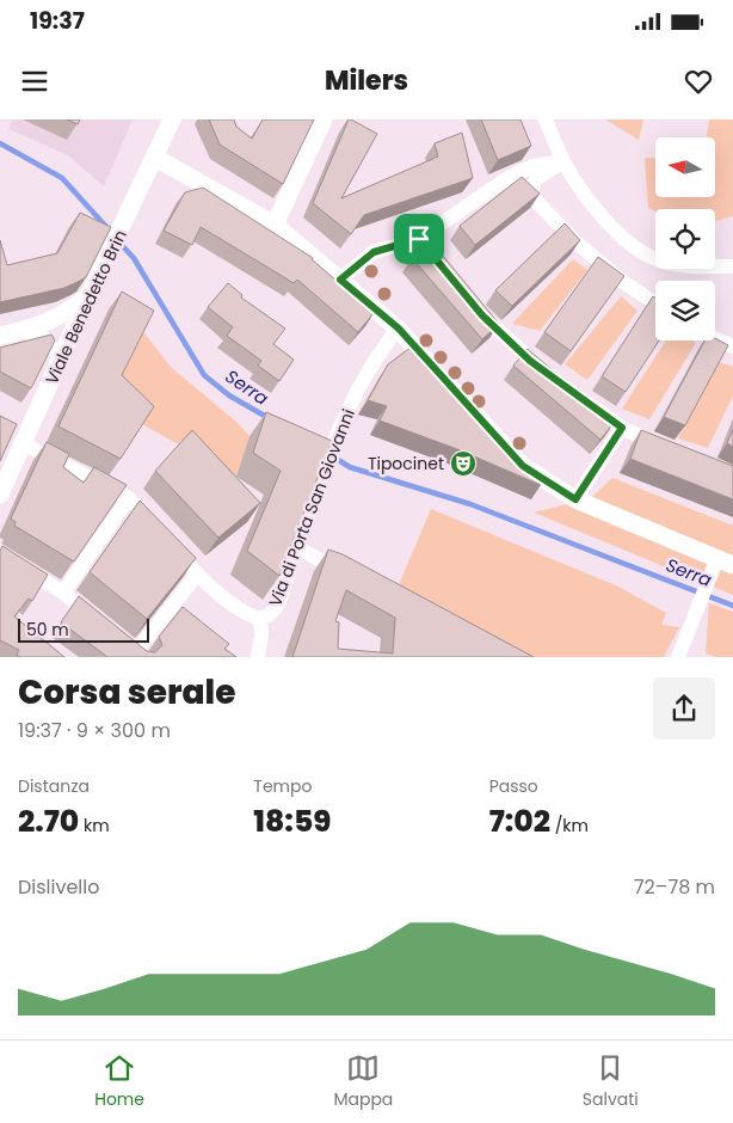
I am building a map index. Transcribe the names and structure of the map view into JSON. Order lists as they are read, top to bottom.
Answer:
{
  "streets": {
    "street": ["Viale Benedetto Brin", "Via di Porta San Giovanni"]
  },
  "water": ["Serra"],
  "places": {
    "theatre": ["Tipocinet"]
  },
  "scale_bar": "50 m",
  "north": "left",
  "page": {
    "status": "19:37",
    "header": "Milers",
    "scale": "50 m",
    "heading": ["Corsa serale", "19:37 · 9 × 300 m"],
    "stats": [
      ["Distanza", "2.70 km"],
      ["Tempo", "18:59"],
      ["Passo", "7:02 /km"]
    ],
    "chart": ["Dislivello", "72–78 m"],
    "tabs": ["Home", "Mappa", "Salvati"]
  }
}
